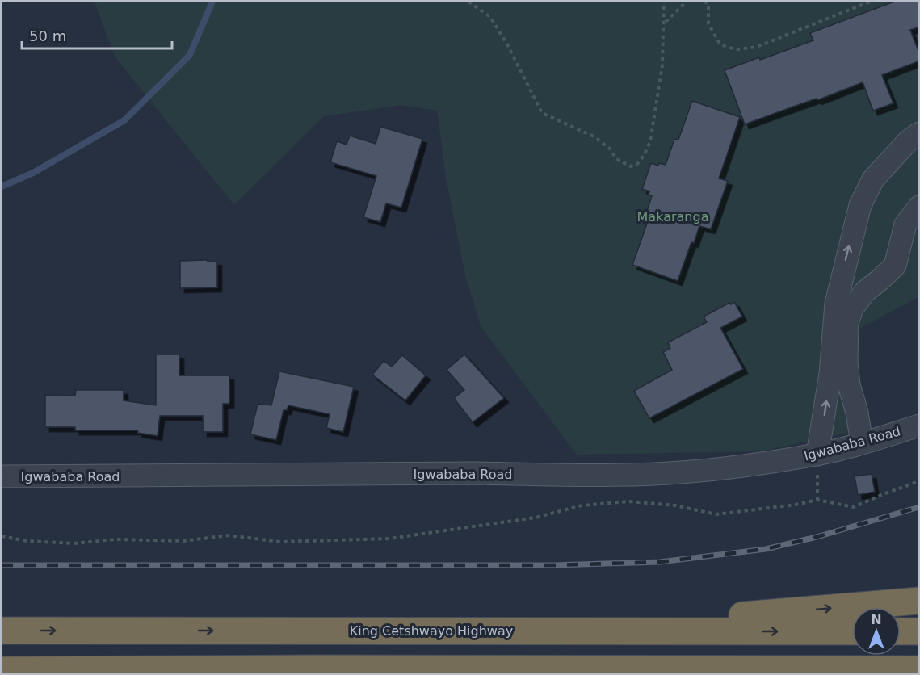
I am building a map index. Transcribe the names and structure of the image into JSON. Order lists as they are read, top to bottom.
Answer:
{
  "streets": {
    "highway": ["King Cetshwayo Highway"],
    "street": ["Igwababa Road"]
  },
  "parks": ["Makaranga"],
  "scale_bar": "50 m",
  "north": "top"
}
